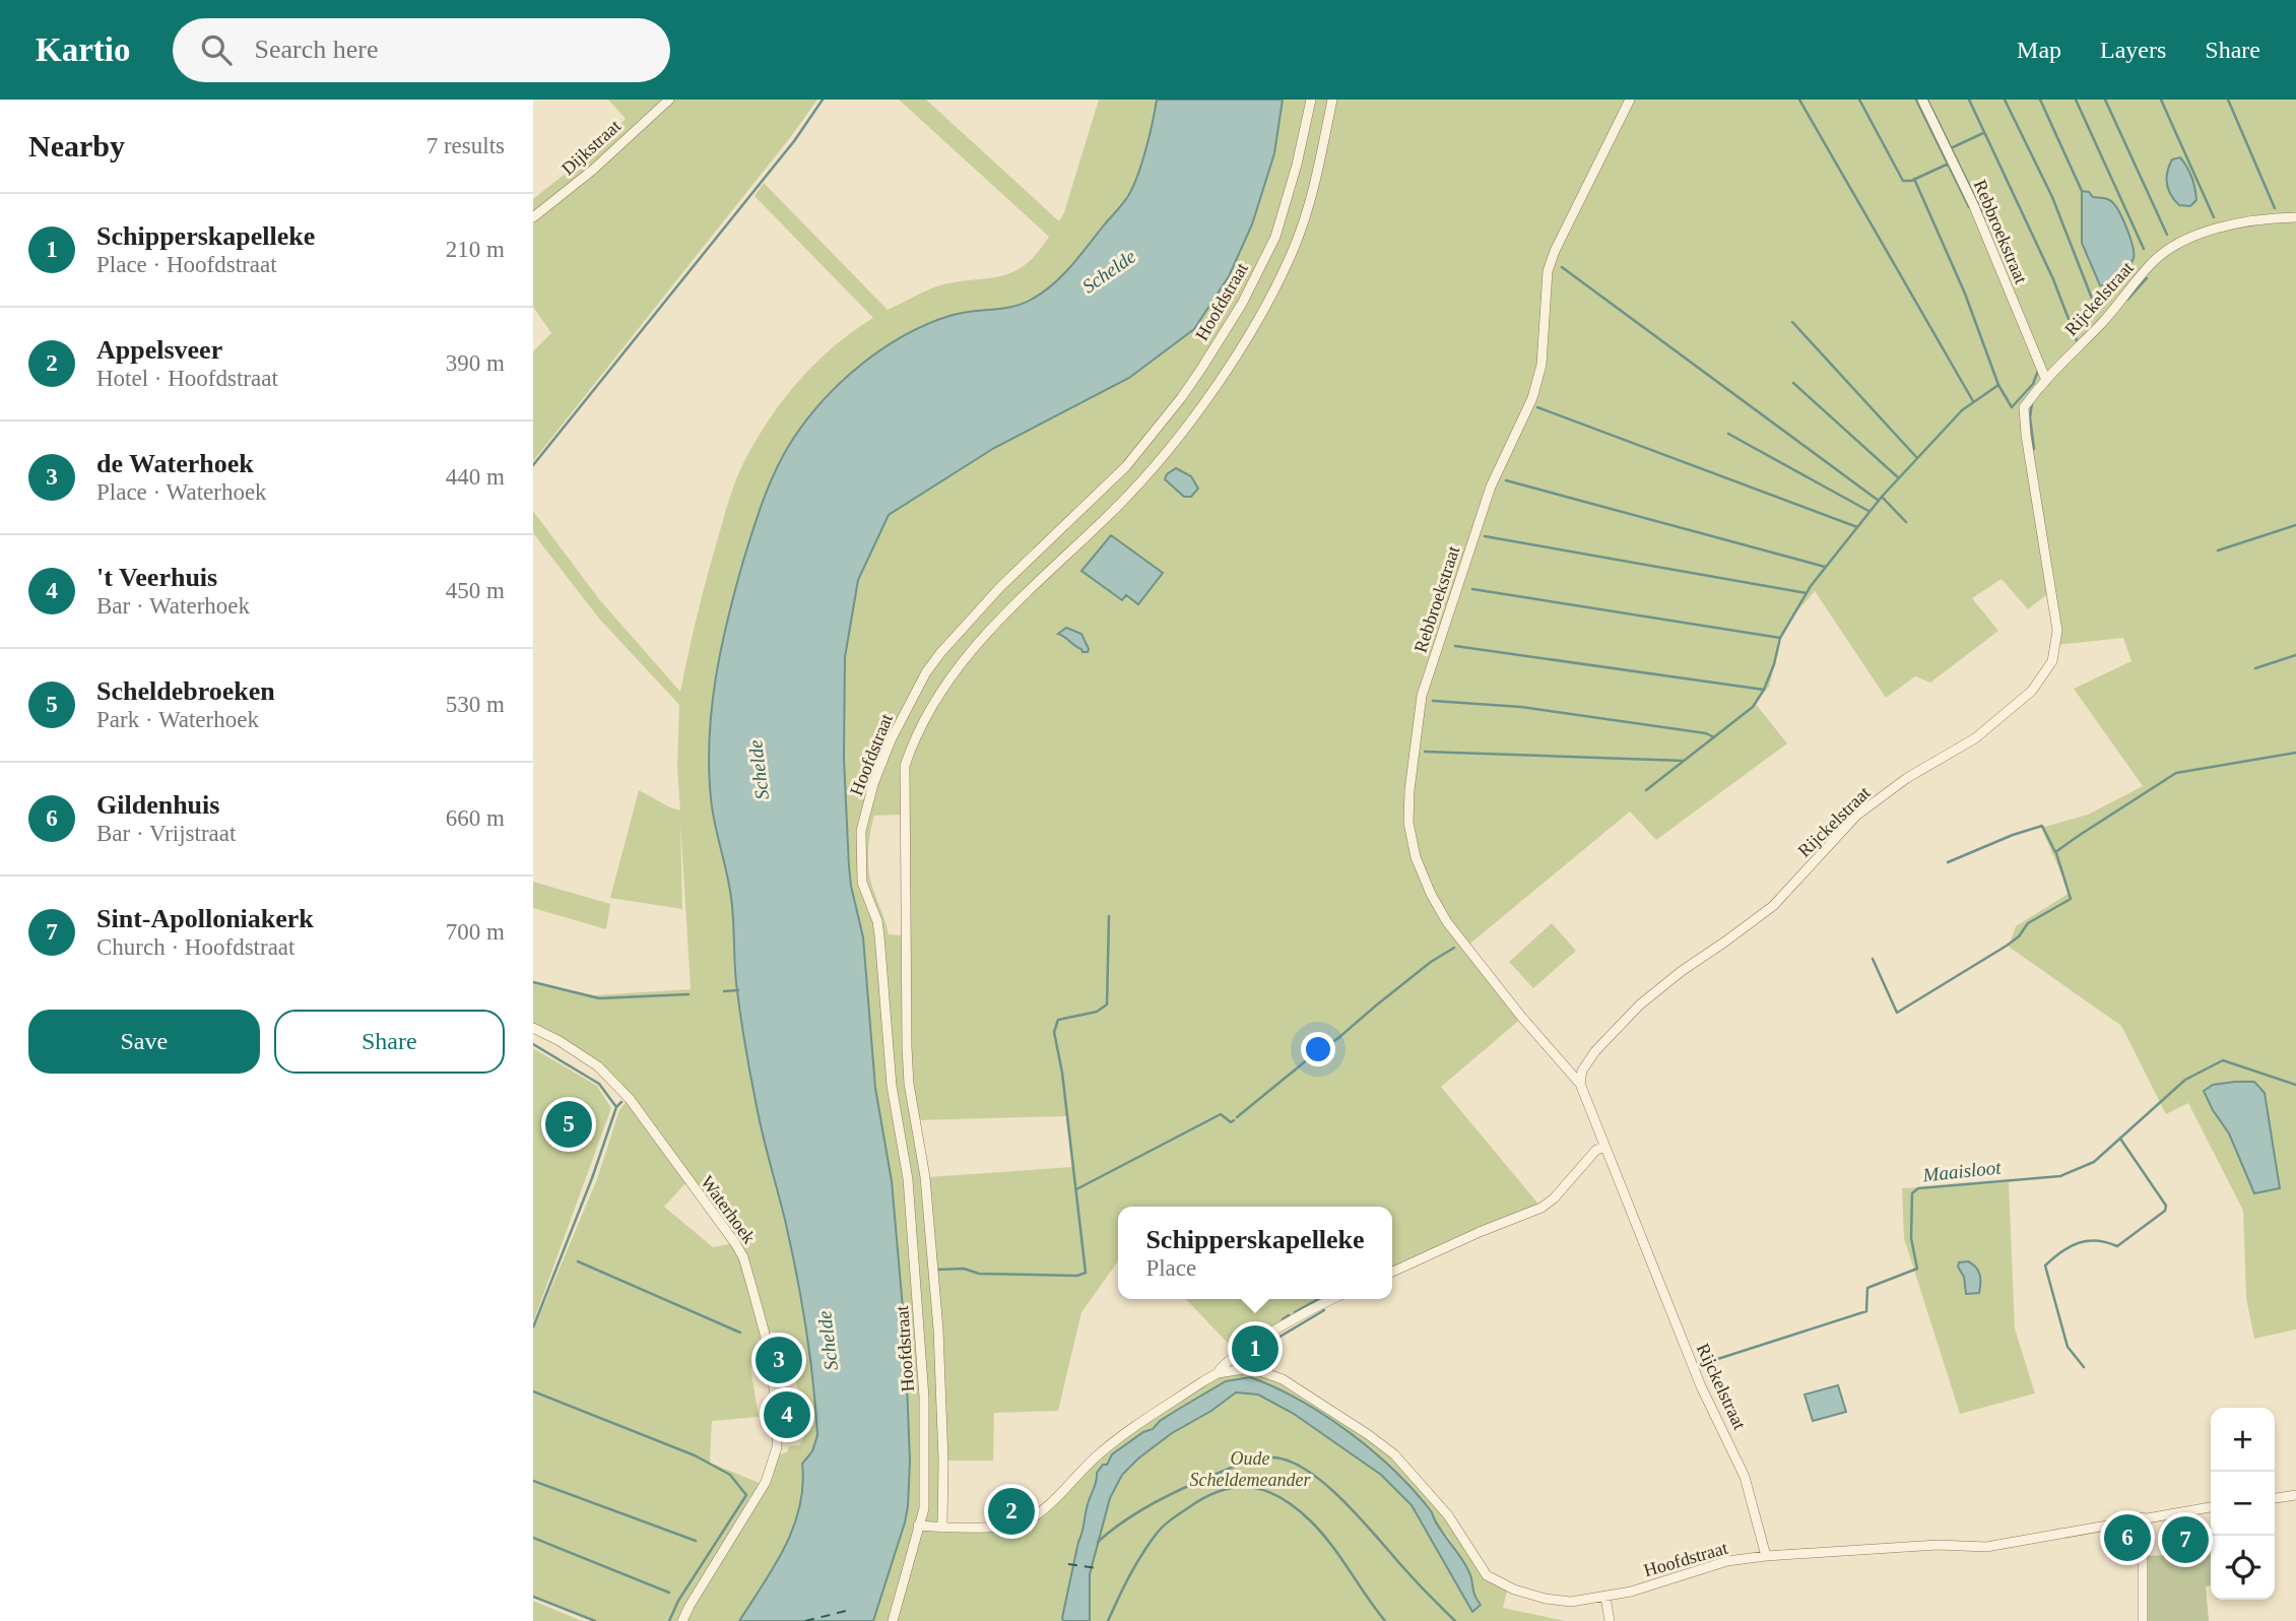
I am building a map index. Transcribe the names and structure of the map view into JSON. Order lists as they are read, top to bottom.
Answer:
{
  "streets": {
    "street": [
      "Dijkstraat",
      "Rebbroekstraat",
      "Rijckelstraat",
      "Hoofdstraat",
      "Waterhoek"
    ]
  },
  "crossings": [
    ["Rebbroekstraat", "Rijckelstraat"],
    ["Rijckelstraat", "Hoofdstraat"]
  ],
  "water": ["Schelde", "Maaisloot"],
  "parks": ["Oude Scheldemeander"],
  "page": {
    "header": "Kartio",
    "search": "Search here",
    "nav": ["Map", "Layers", "Share"],
    "heading": ["Nearby", "7 results"],
    "list": [
      {
        "mark": "1",
        "name": "Schipperskapelleke",
        "note": "Place · Hoofdstraat",
        "value": "210 m"
      },
      {
        "mark": "2",
        "name": "Appelsveer",
        "note": "Hotel · Hoofdstraat",
        "value": "390 m"
      },
      {
        "mark": "3",
        "name": "de Waterhoek",
        "note": "Place · Waterhoek",
        "value": "440 m"
      },
      {
        "mark": "4",
        "name": "'t Veerhuis",
        "note": "Bar · Waterhoek",
        "value": "450 m"
      },
      {
        "mark": "5",
        "name": "Scheldebroeken",
        "note": "Park · Waterhoek",
        "value": "530 m"
      },
      {
        "mark": "6",
        "name": "Gildenhuis",
        "note": "Bar · Vrijstraat",
        "value": "660 m"
      },
      {
        "mark": "7",
        "name": "Sint-Apolloniakerk",
        "note": "Church · Hoofdstraat",
        "value": "700 m"
      }
    ],
    "buttons": ["Save", "Share"],
    "pins": [
      "5",
      "1",
      "3",
      "4",
      "2",
      "6",
      "7"
    ],
    "popup": ["Schipperskapelleke", "Place"],
    "map_buttons": ["+", "−"]
  }
}
